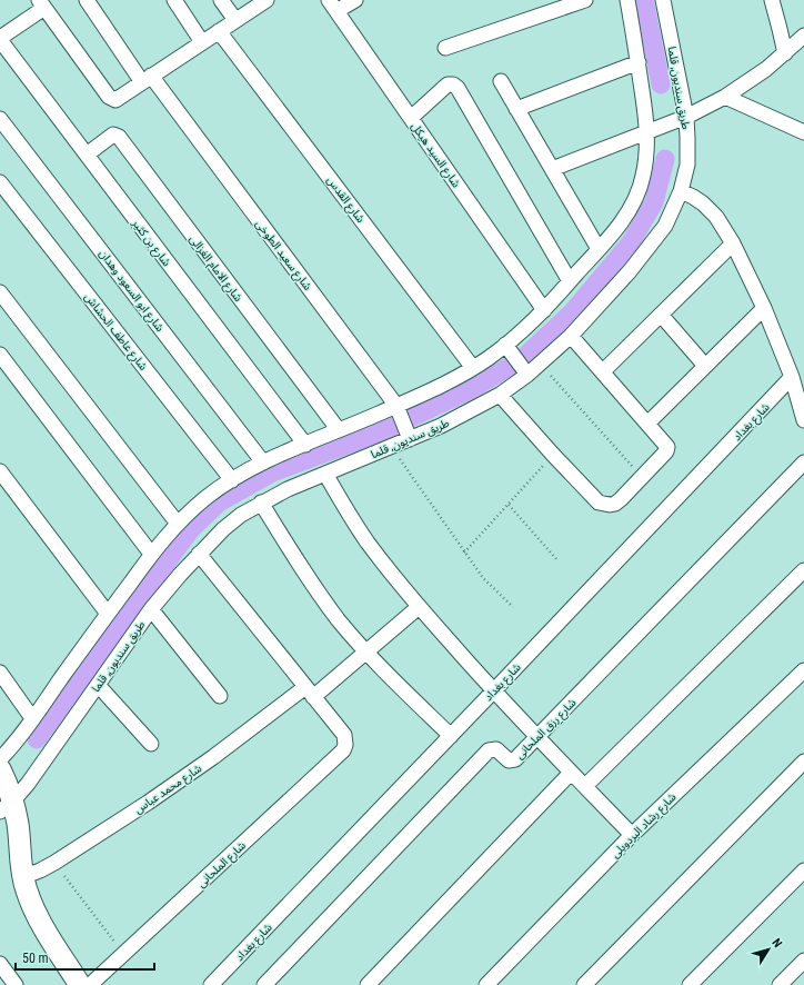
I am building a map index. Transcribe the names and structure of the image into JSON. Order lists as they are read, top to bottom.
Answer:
{
  "streets": {
    "street": [
      "طريق سنديون, قلما",
      "شارع السيد هيكل",
      "شارع القدس",
      "شارع بن كثير",
      "شارع سعيد الطوخى",
      "شارع الامام الغزالى",
      "شارع ابو السعود وهدان",
      "شارع عاطف الحشاش",
      "شارع بغداد",
      "شارع رزق الملحانى",
      "شارع محمد عباس",
      "شارع رشاد البردويلى",
      "شارع الملحانى"
    ]
  },
  "crossings": [
    ["طريق سنديون, قلما", "شارع سعيد الطوخى"],
    ["شارع بن كثير", "شارع الامام الغزالى"],
    ["شارع محمد عباس", "شارع الملحانى"]
  ],
  "scale_bar": "50 m",
  "north": "top right"
}
